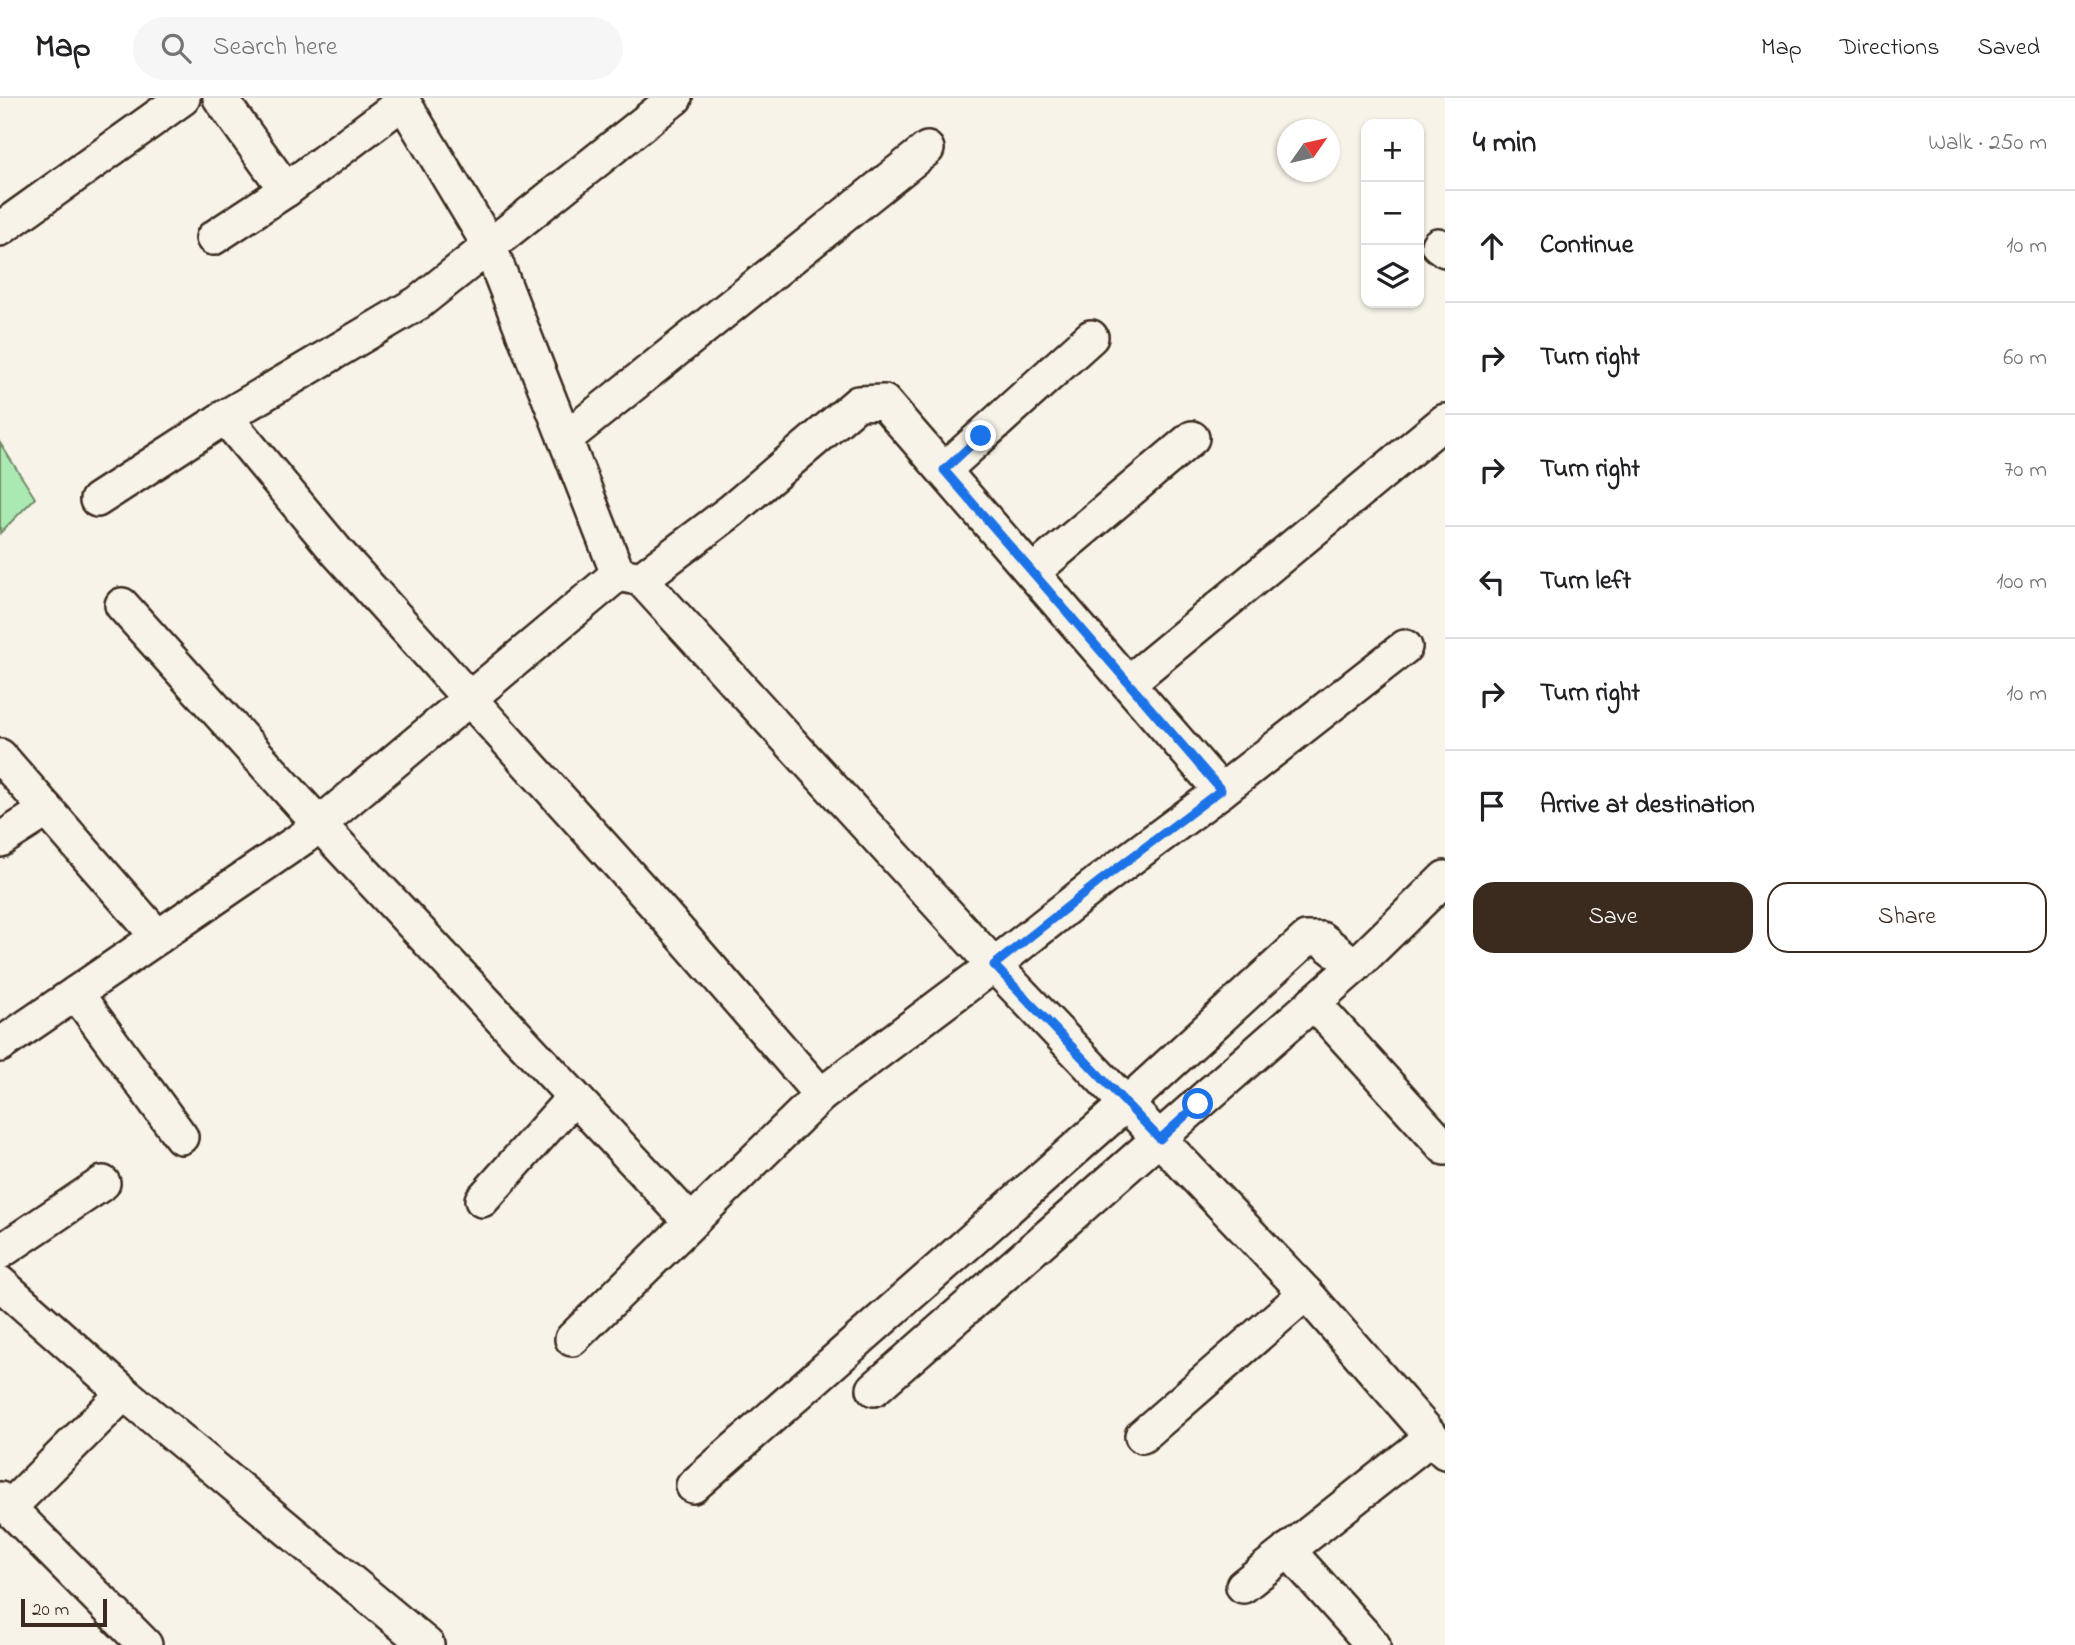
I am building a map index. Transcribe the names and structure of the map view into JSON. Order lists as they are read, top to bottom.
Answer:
{
  "scale_bar": "20 m",
  "north": "top right",
  "page": {
    "header": "Map",
    "search": "Search here",
    "nav": ["Map", "Directions", "Saved"],
    "heading": ["4 min", "Walk · 250 m"],
    "map_buttons": ["+", "−"],
    "list": [
      ["Continue", "10 m"],
      ["Turn right", "60 m"],
      ["Turn right", "70 m"],
      ["Turn left", "100 m"],
      ["Turn right", "10 m"],
      "Arrive at destination"
    ],
    "buttons": ["Save", "Share"],
    "scale": "20 m"
  }
}
